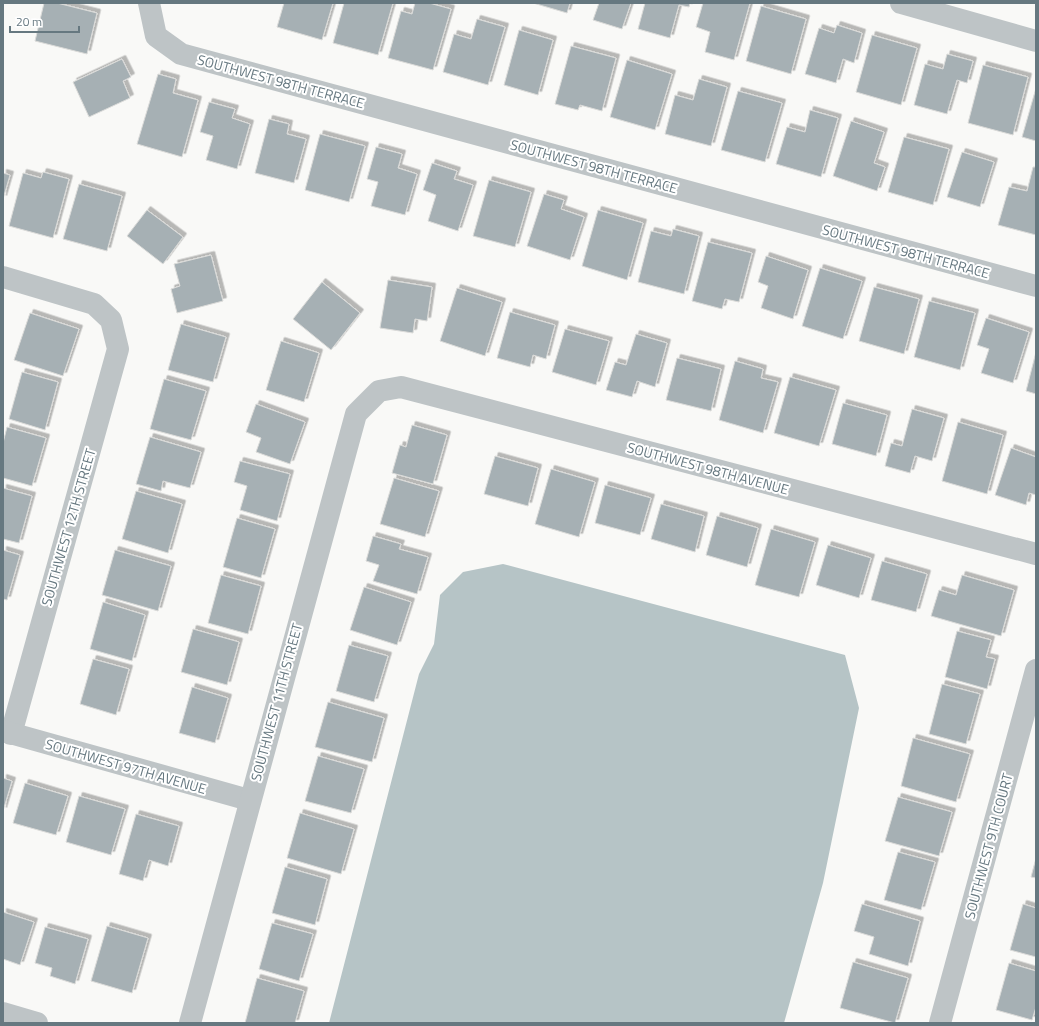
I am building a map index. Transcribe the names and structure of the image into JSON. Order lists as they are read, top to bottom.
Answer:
{
  "streets": {
    "street": [
      "SOUTHWEST 98TH TERRACE",
      "SOUTHWEST 98TH AVENUE",
      "SOUTHWEST 12TH STREET",
      "SOUTHWEST 11TH STREET",
      "SOUTHWEST 97TH AVENUE",
      "SOUTHWEST 9TH COURT"
    ]
  },
  "crossings": [
    ["SOUTHWEST 98TH AVENUE", "SOUTHWEST 11TH STREET"],
    ["SOUTHWEST 12TH STREET", "SOUTHWEST 97TH AVENUE"],
    ["SOUTHWEST 11TH STREET", "SOUTHWEST 97TH AVENUE"]
  ],
  "scale_bar": "20 m"
}
